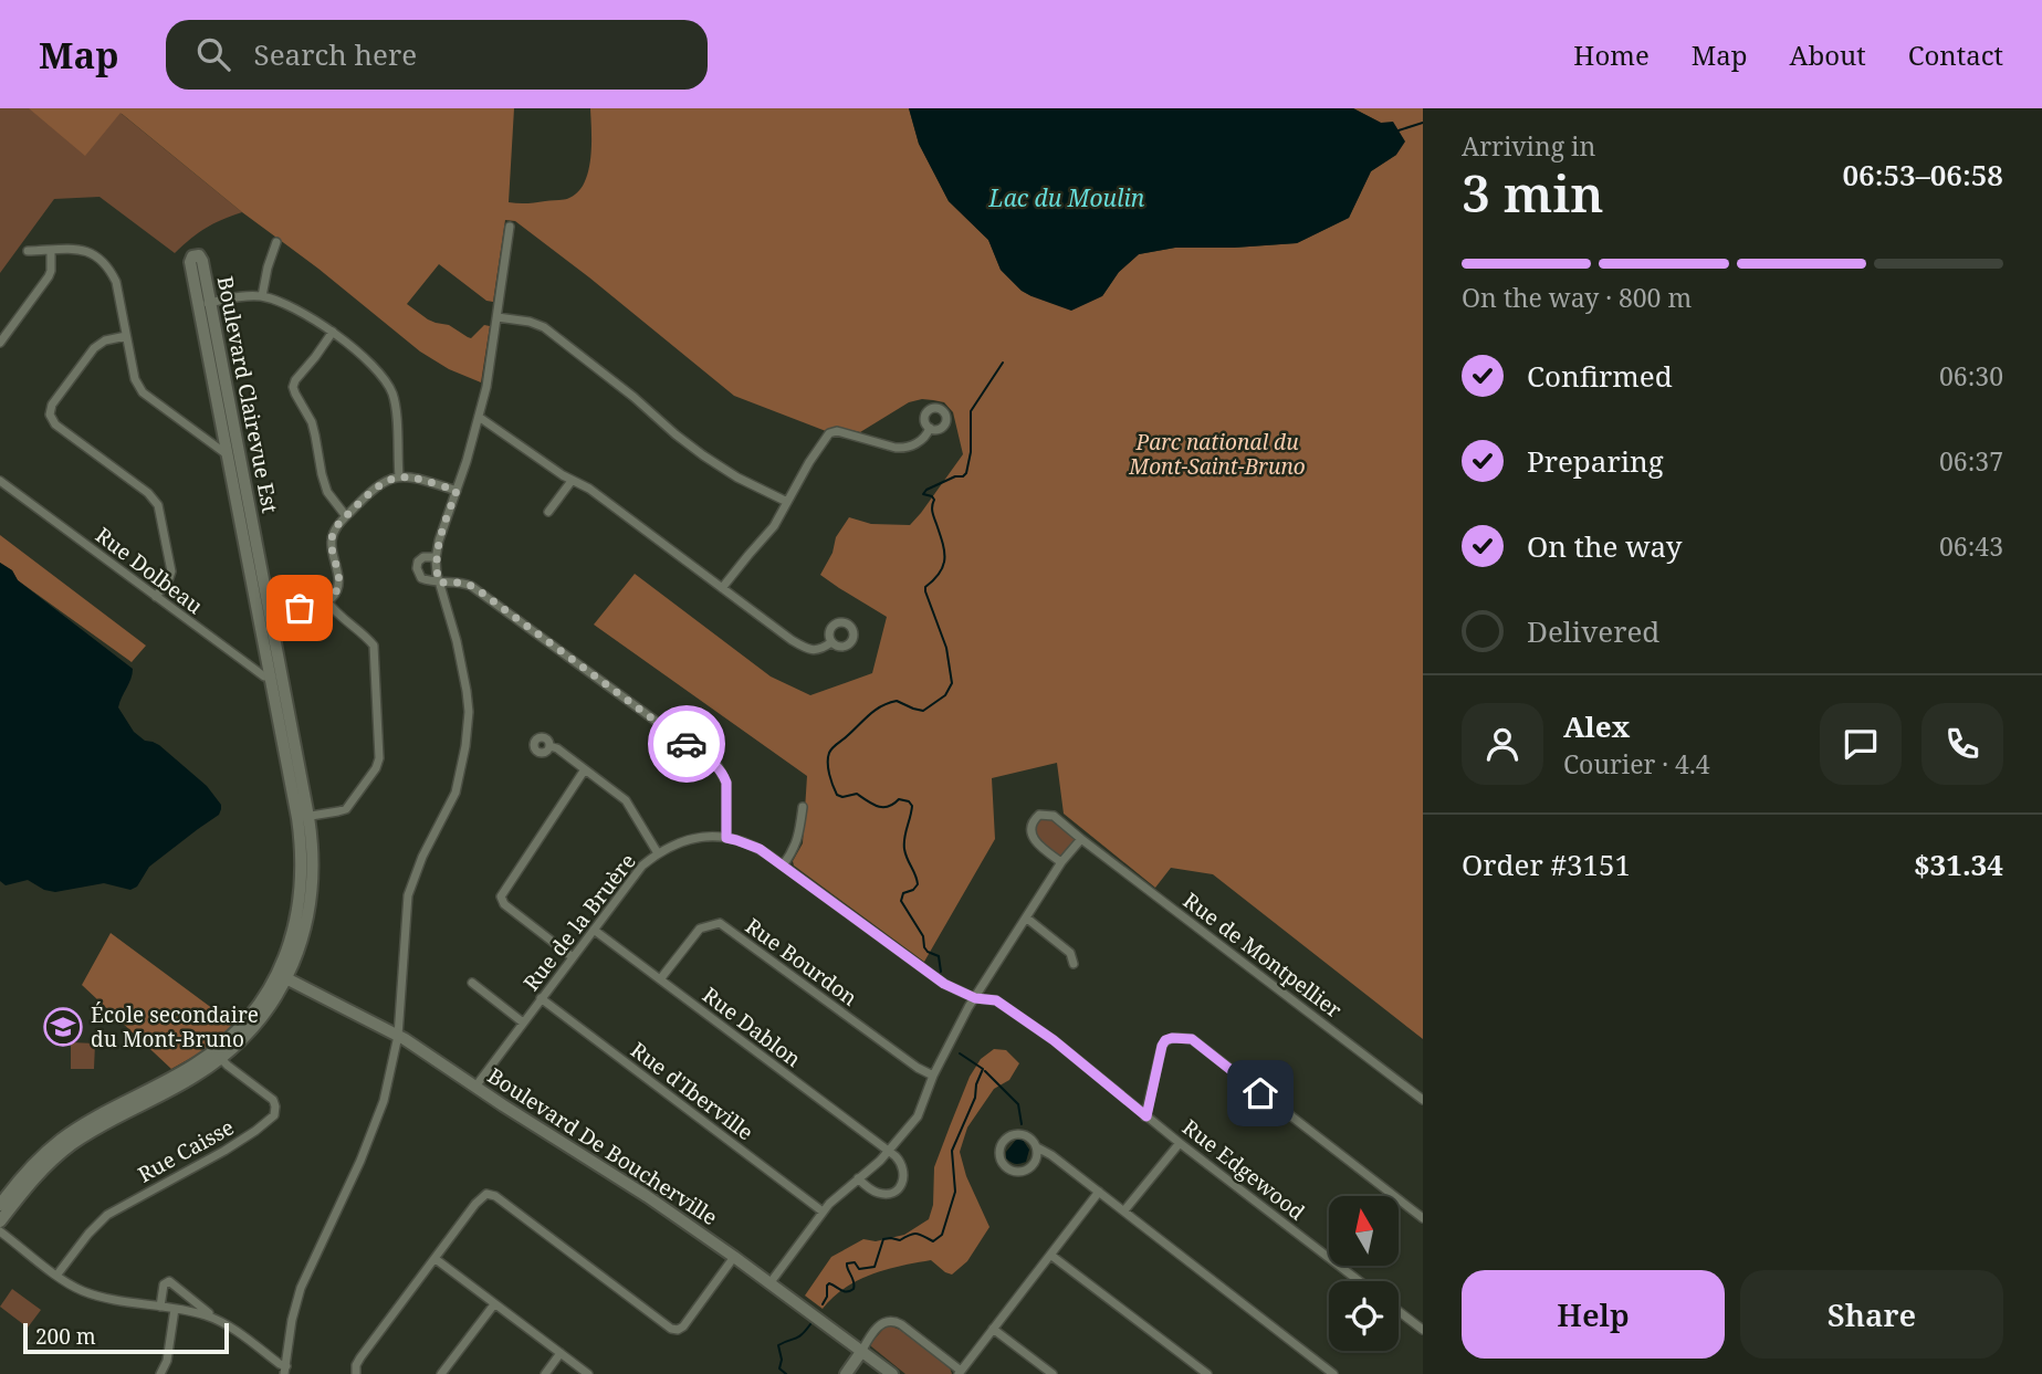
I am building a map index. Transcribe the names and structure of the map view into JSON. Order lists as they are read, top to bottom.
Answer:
{
  "streets": {
    "street": [
      "Boulevard Clairevue Est",
      "Rue Dolbeau",
      "Rue de la Bruère",
      "Rue de Montpellier",
      "Rue Bourdon",
      "Rue Dablon",
      "Rue d'Iberville",
      "Boulevard De Boucherville",
      "Rue Caisse",
      "Rue Edgewood"
    ]
  },
  "crossings": [
    ["Boulevard Clairevue Est", "Rue Dolbeau"],
    ["Boulevard Clairevue Est", "Boulevard De Boucherville"],
    ["Boulevard Clairevue Est", "Rue Caisse"],
    ["Rue de la Bruère", "Rue Dablon"],
    ["Rue de la Bruère", "Rue d'Iberville"],
    ["Rue de la Bruère", "Boulevard De Boucherville"],
    ["Rue de la Bruère", "Rue Edgewood"],
    ["Rue Bourdon", "Rue Dablon"]
  ],
  "water": ["Lac du Moulin"],
  "parks": ["Parc national du Mont-Saint-Bruno"],
  "places": {
    "school or university": ["École secondaire du Mont-Bruno"]
  },
  "scale_bar": "200 m",
  "north": "top",
  "page": {
    "header": "Map",
    "search": "Search here",
    "nav": [
      "Home",
      "Map",
      "About",
      "Contact"
    ],
    "heading": ["3 min", "Arriving in", "06:53–06:58"],
    "panel": [
      "Alex",
      "Courier · 4.4",
      "Order #3151",
      "$31.34"
    ],
    "bar": "On the way · 800 m",
    "list": [
      ["Confirmed", "06:30"],
      ["Preparing", "06:37"],
      ["On the way", "06:43"],
      "Delivered"
    ],
    "buttons": ["Help", "Share"],
    "scale": "200 m"
  }
}
